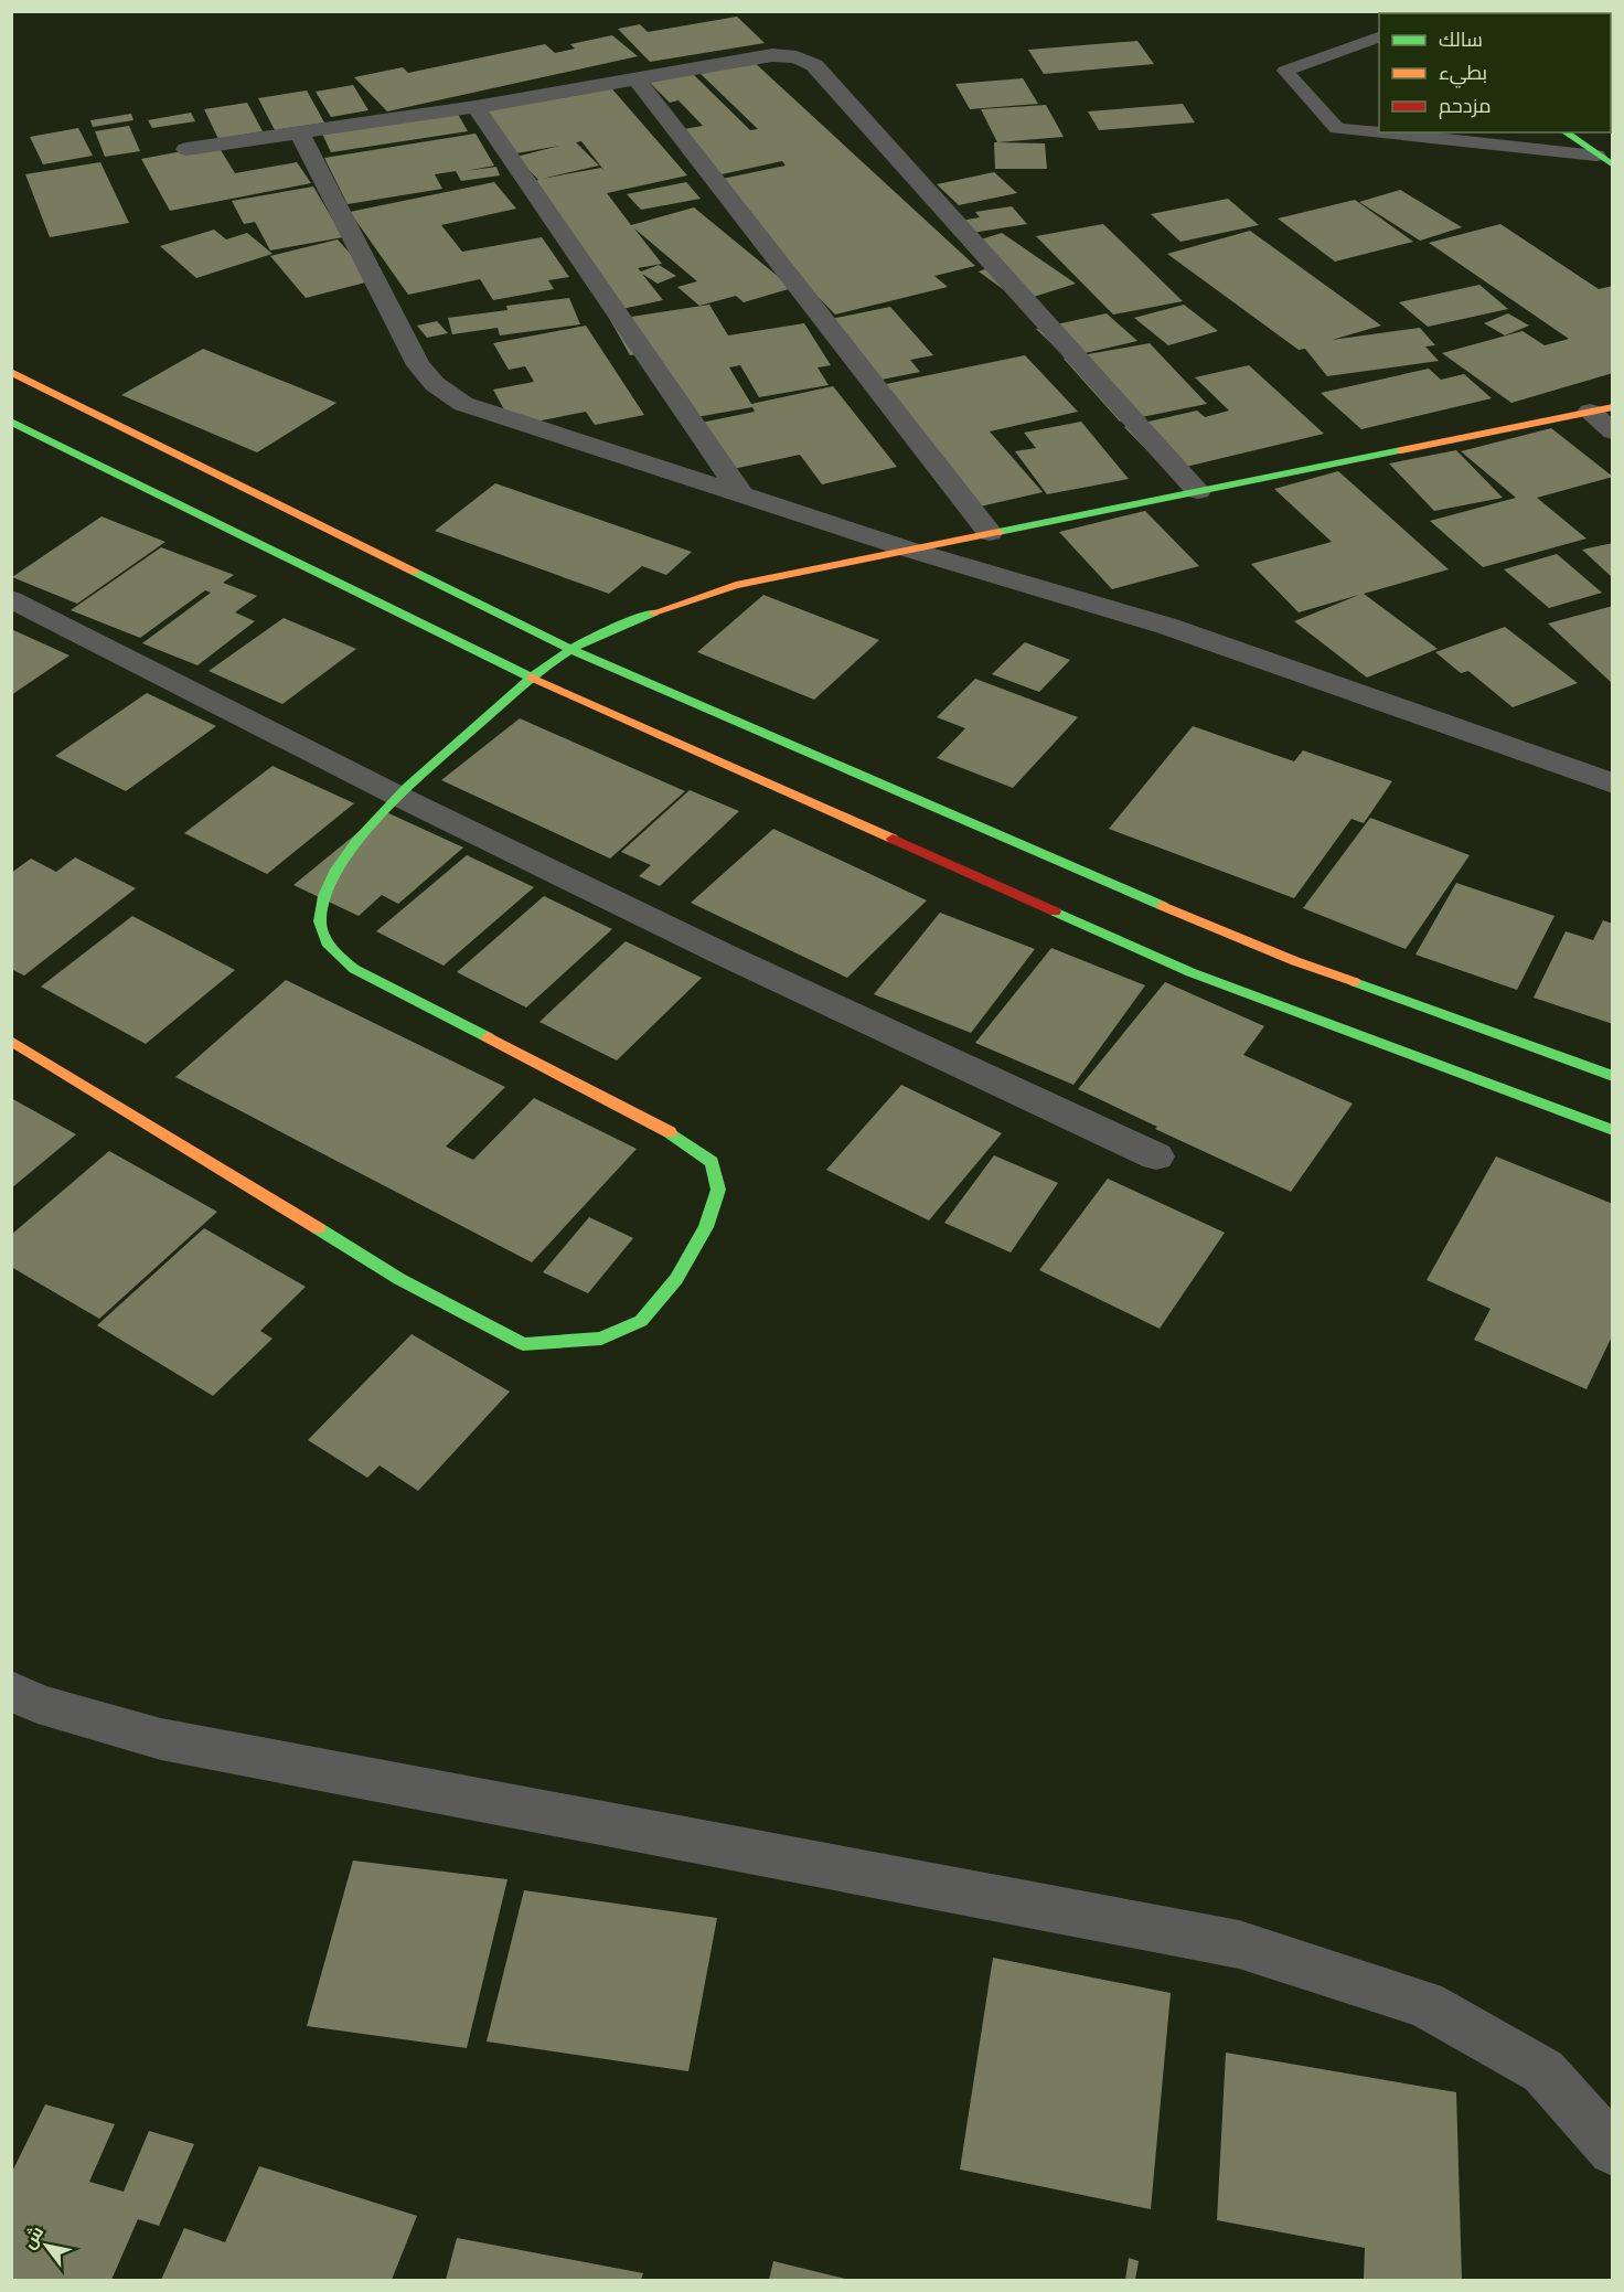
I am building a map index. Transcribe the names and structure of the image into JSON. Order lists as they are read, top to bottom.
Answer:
{
  "legend": ["سالك", "بطيء", "مزدحم"],
  "north": "top left"
}
